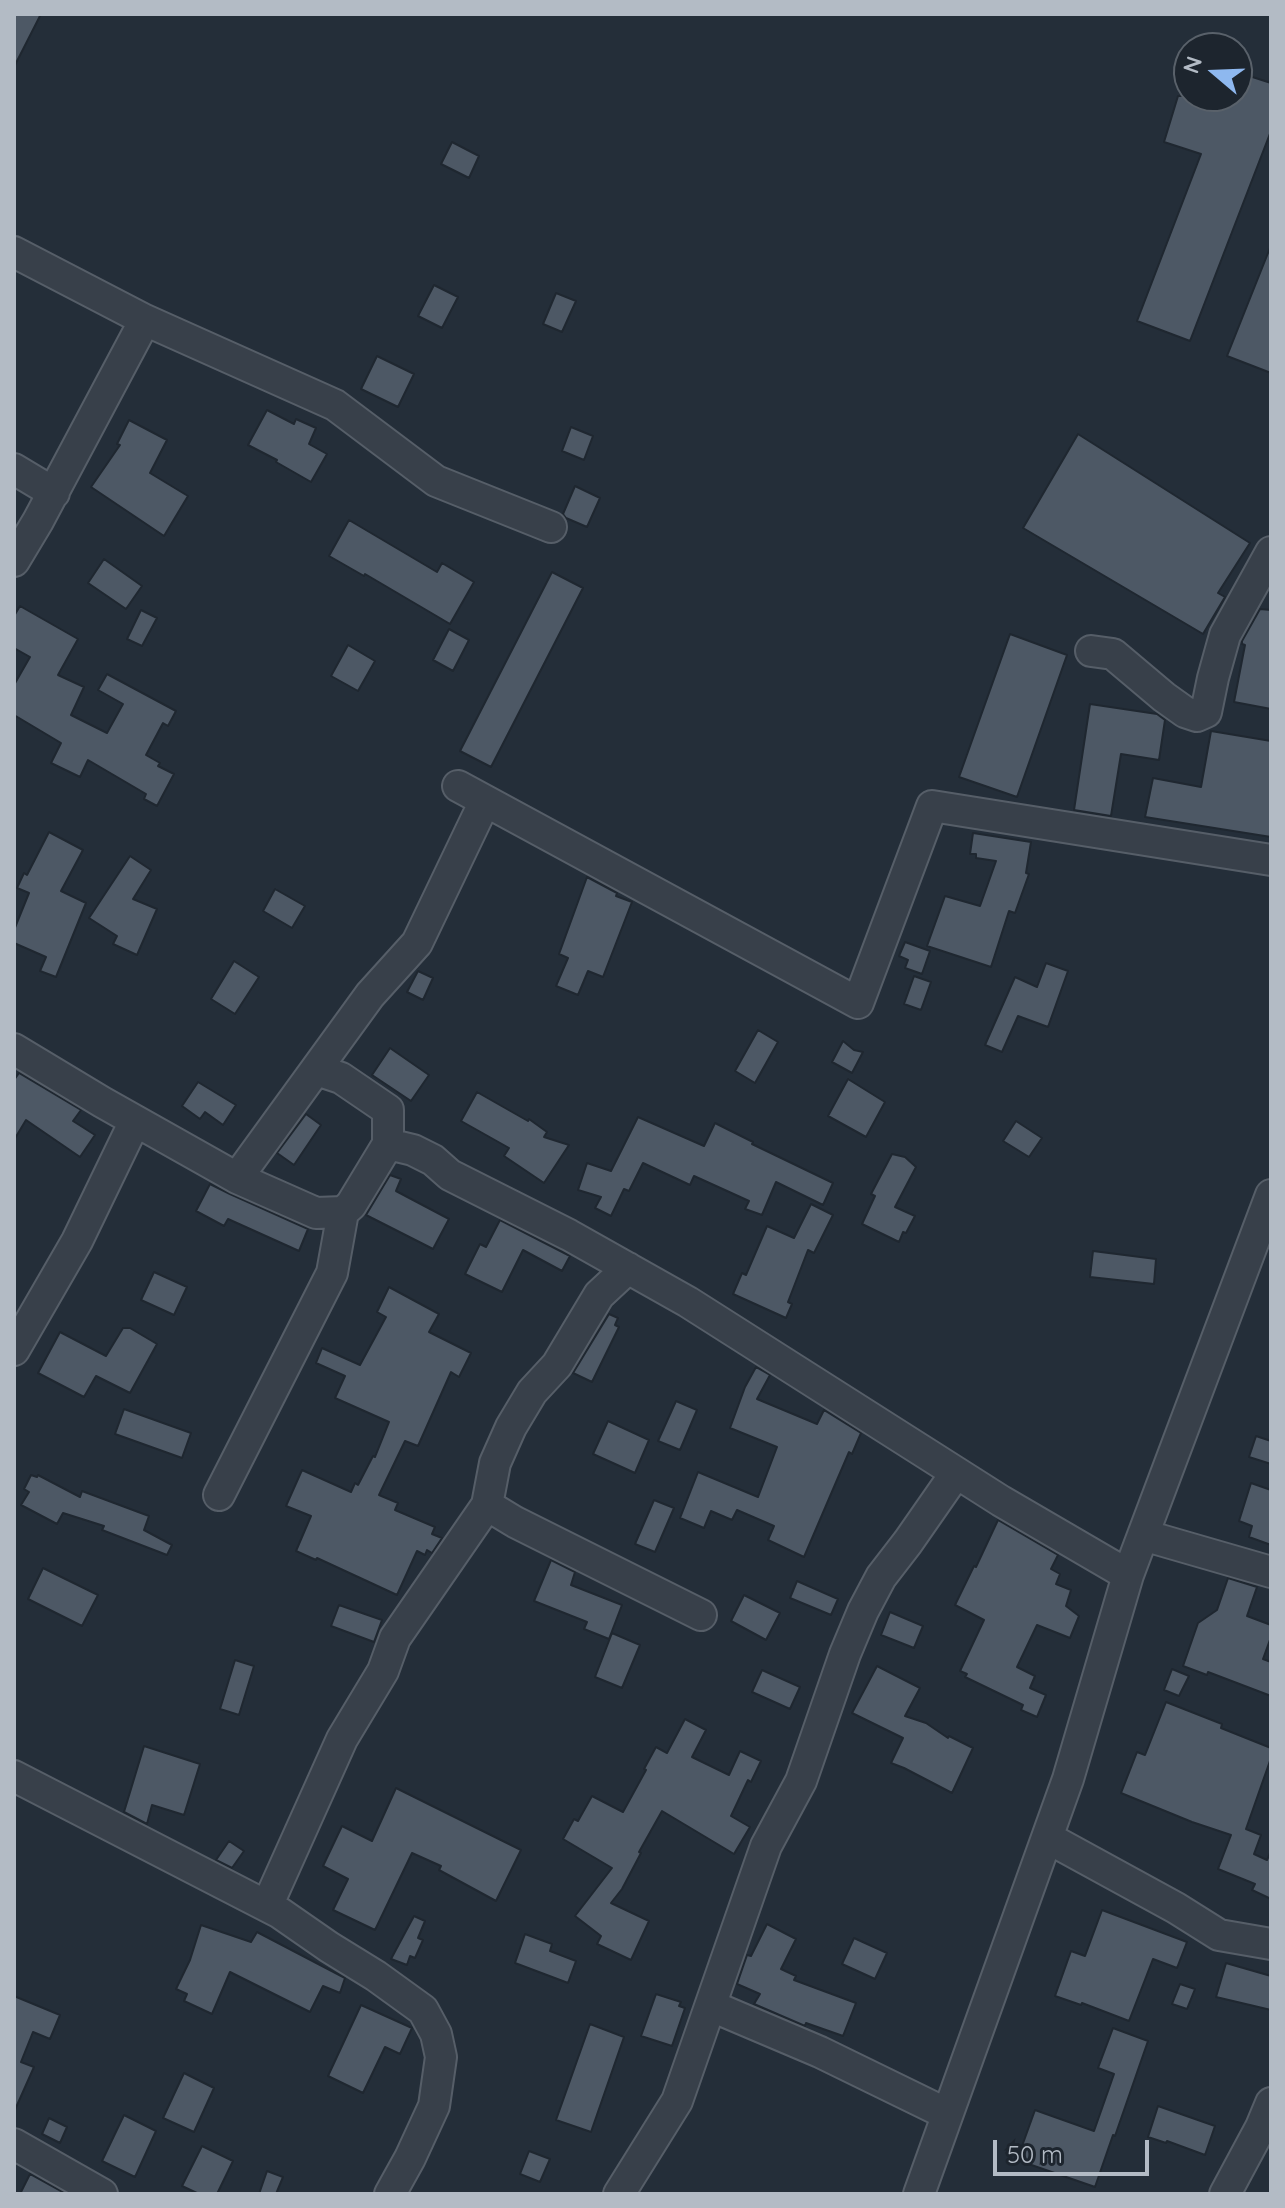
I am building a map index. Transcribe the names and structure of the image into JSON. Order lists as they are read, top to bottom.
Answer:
{
  "scale_bar": "50 m",
  "north": "left"
}
